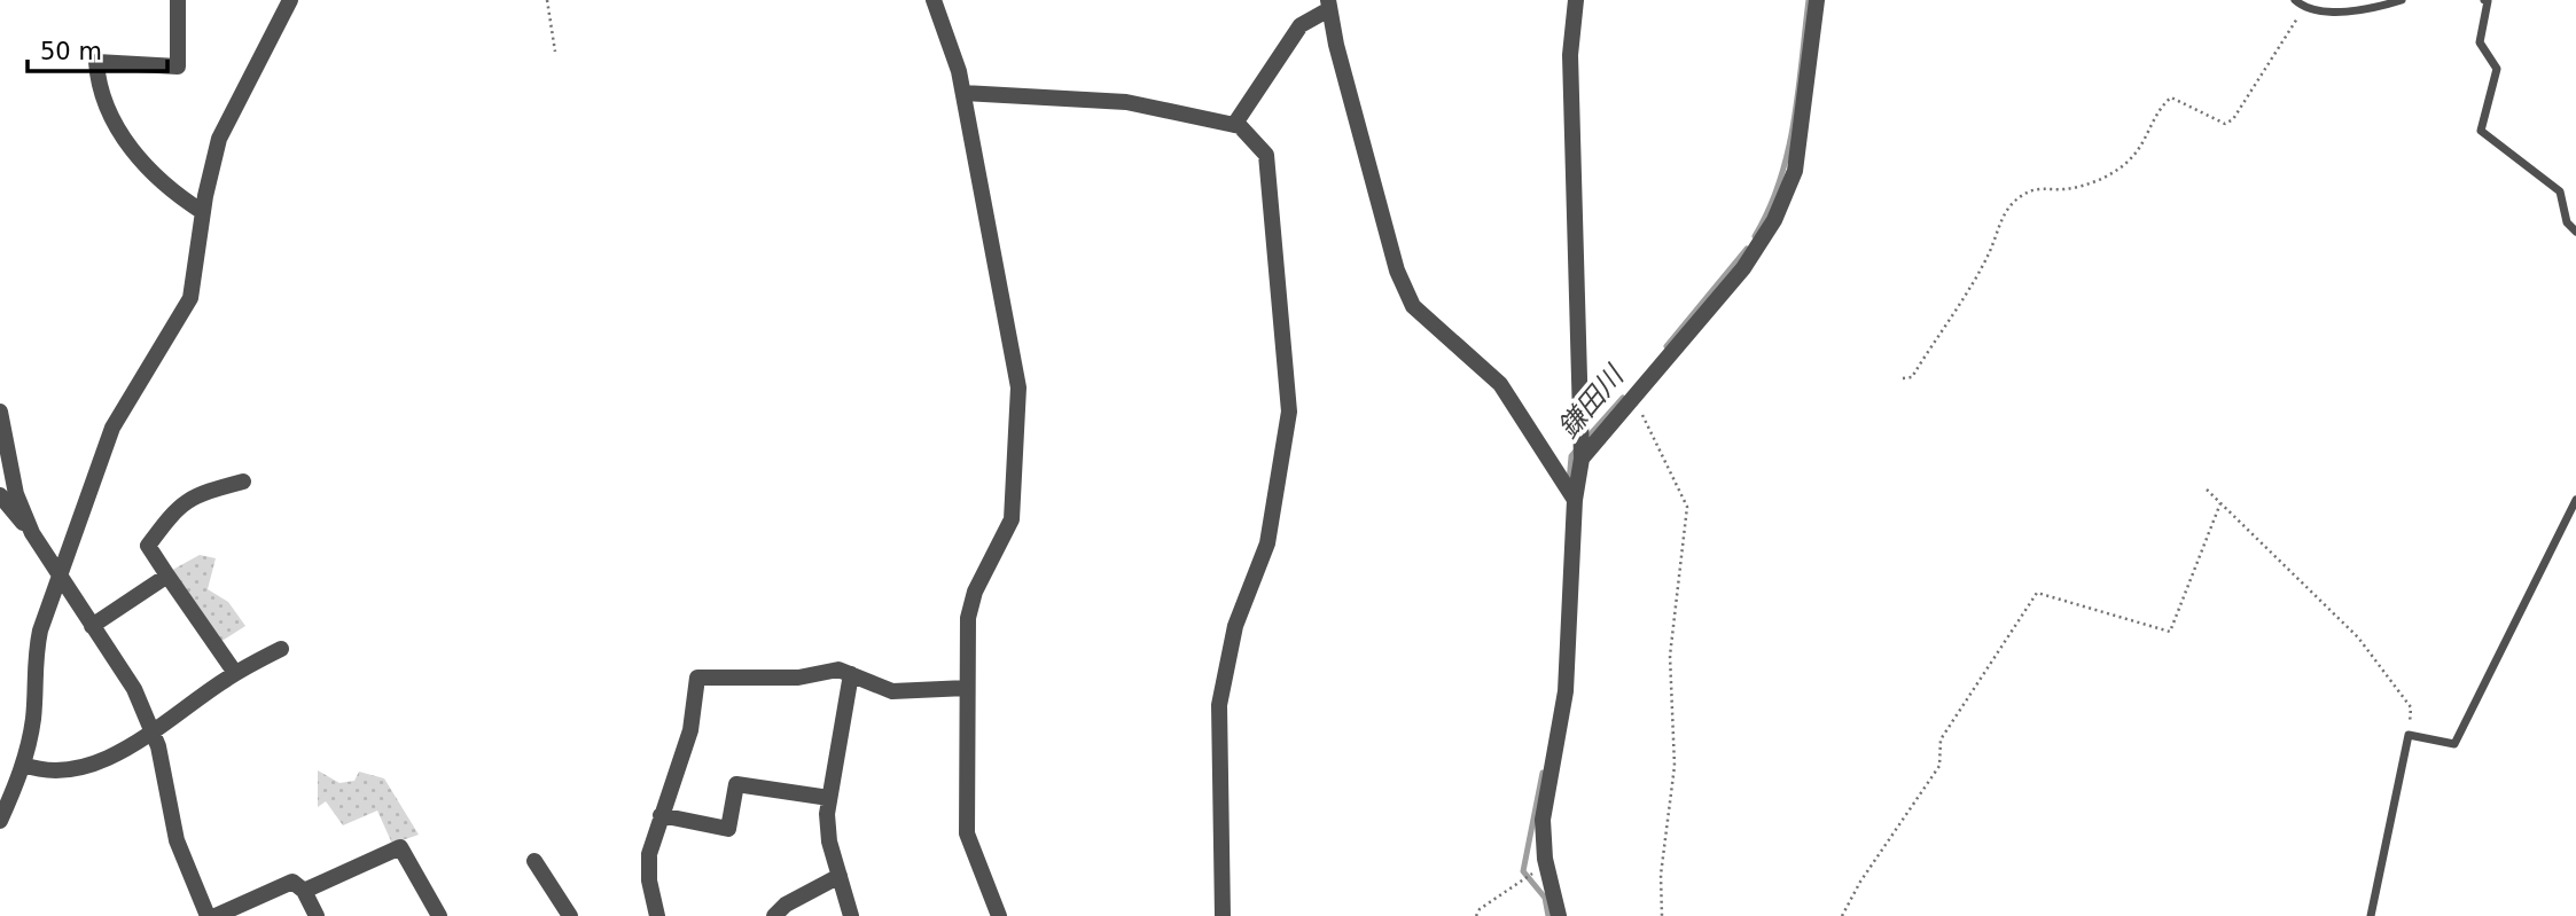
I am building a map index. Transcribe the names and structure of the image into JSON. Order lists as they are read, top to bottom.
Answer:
{
  "water": ["鎌田川"],
  "scale_bar": "50 m"
}
